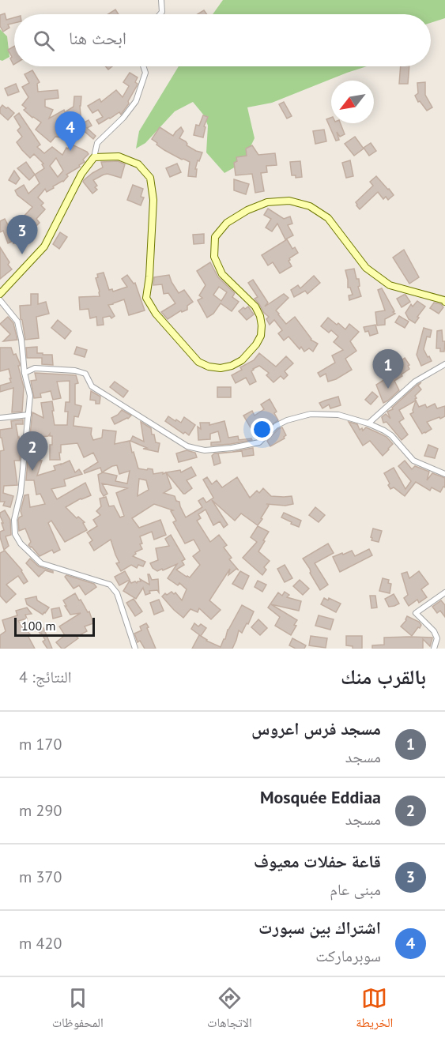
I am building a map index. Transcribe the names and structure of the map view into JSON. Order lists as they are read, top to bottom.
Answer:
{
  "scale_bar": "100 m",
  "north": "bottom left",
  "page": {
    "search": "ابحث هنا",
    "pins": [
      "4",
      "3",
      "1",
      "2"
    ],
    "scale": "100 m",
    "heading": ["بالقرب منك", "النتائج: 4"],
    "list": [
      {
        "mark": "1",
        "name": "مسجد فرس اعروس",
        "note": "مسجد",
        "value": "170 m"
      },
      {
        "mark": "2",
        "name": "Mosquée Eddiaa",
        "note": "مسجد",
        "value": "290 m"
      },
      {
        "mark": "3",
        "name": "قاعة حفلات معيوف",
        "note": "مبنى عام",
        "value": "370 m"
      },
      {
        "mark": "4",
        "name": "اشتراك بين سبورت",
        "note": "سوبرماركت",
        "value": "420 m"
      }
    ],
    "nav": ["الخريطة", "الاتجاهات", "المحفوظات"]
  }
}
